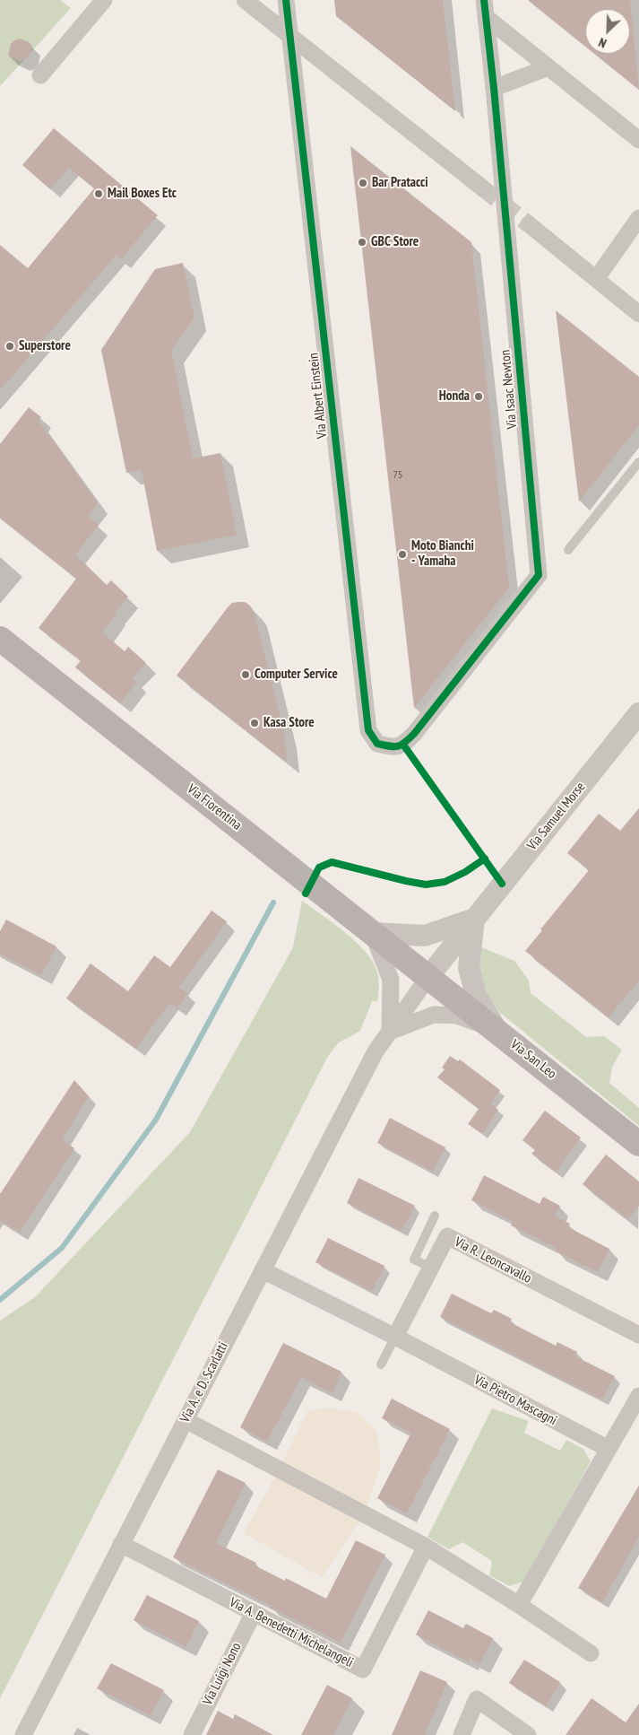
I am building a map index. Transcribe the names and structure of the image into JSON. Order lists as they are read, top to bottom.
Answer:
{
  "streets": {
    "main road": ["Via Fiorentina", "Via San Leo"],
    "street": [
      "Via Isaac Newton",
      "Via Albert Einstein",
      "Via Samuel Morse",
      "Via R. Leoncavallo",
      "Via A. e D. Scarlatti",
      "Via Pietro Mascagni",
      "Via A. Benedetti Michelangeli",
      "Via Luigi Nono"
    ]
  },
  "crossings": [
    ["Via Isaac Newton", "Via Albert Einstein"],
    ["Via Fiorentina", "Via Samuel Morse"],
    ["Via Fiorentina", "Via San Leo"],
    ["Via Fiorentina", "Via A. e D. Scarlatti"],
    ["Via Samuel Morse", "Via San Leo"],
    ["Via Samuel Morse", "Via A. e D. Scarlatti"],
    ["Via San Leo", "Via A. e D. Scarlatti"],
    ["Via R. Leoncavallo", "Via Pietro Mascagni"],
    ["Via A. e D. Scarlatti", "Via Pietro Mascagni"],
    ["Via A. e D. Scarlatti", "Via A. Benedetti Michelangeli"],
    ["Via A. Benedetti Michelangeli", "Via Luigi Nono"]
  ],
  "places": [
    "Bar Pratacci",
    "Mail Boxes Etc",
    "GBC Store",
    "Superstore",
    "Honda",
    "Moto Bianchi - Yamaha",
    "Computer Service",
    "Kasa Store"
  ],
  "house_numbers": ["75"],
  "north": "bottom left"
}
